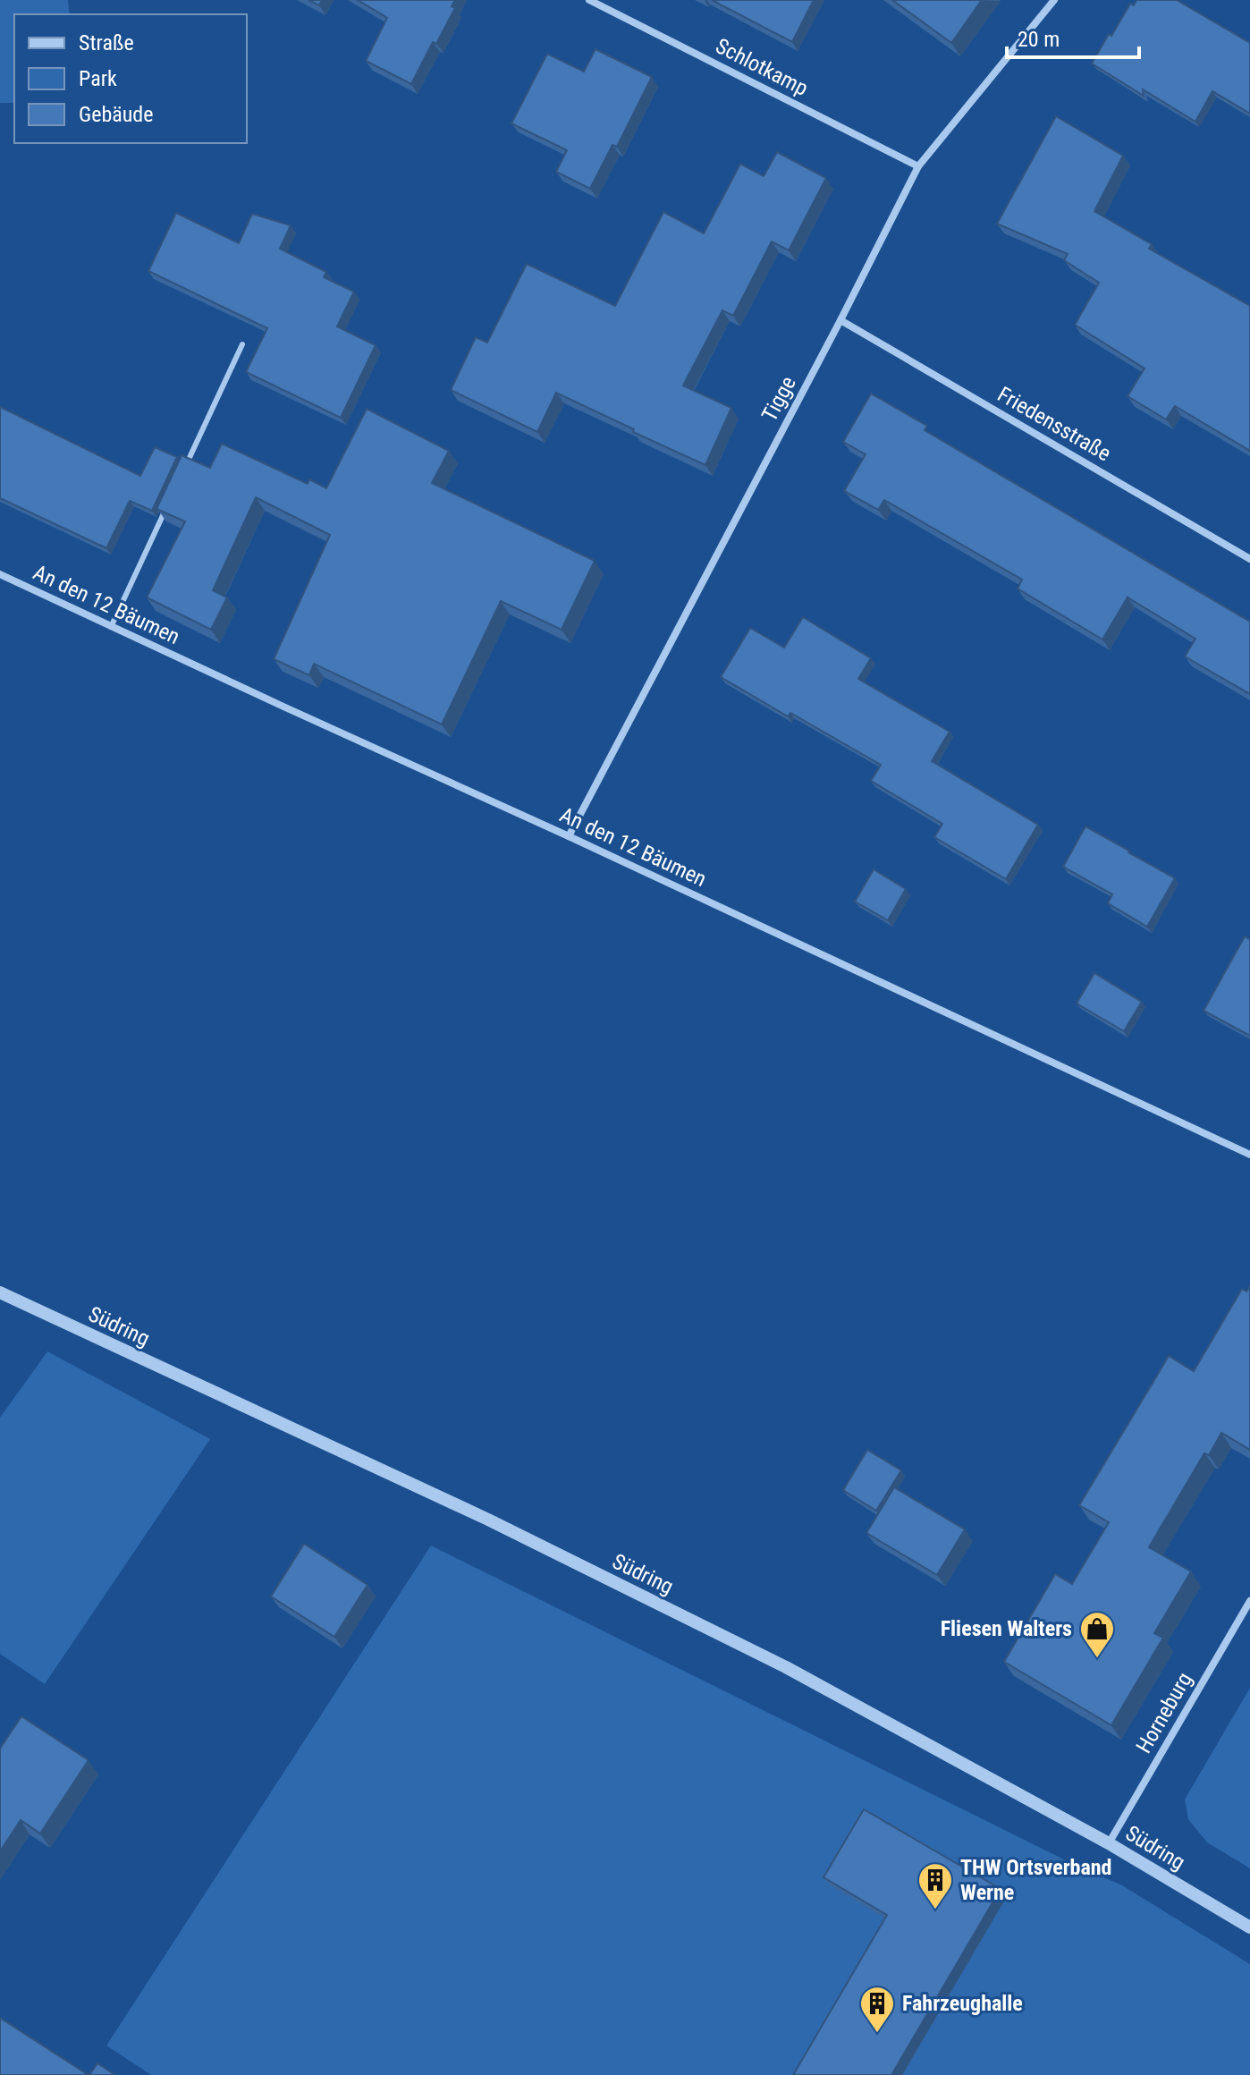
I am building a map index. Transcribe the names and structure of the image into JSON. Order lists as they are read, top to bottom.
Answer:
{
  "streets": {
    "street": [
      "Schlotkamp",
      "Tigge",
      "Friedensstraße",
      "An den 12 Bäumen",
      "Südring",
      "Horneburg"
    ]
  },
  "crossings": [
    ["Schlotkamp", "Tigge"],
    ["Tigge", "Friedensstraße"],
    ["Tigge", "An den 12 Bäumen"],
    ["Südring", "Horneburg"]
  ],
  "places": {
    "shop": ["Fliesen Walters"],
    "building": ["THW Ortsverband Werne", "Fahrzeughalle"]
  },
  "legend": ["Straße", "Park", "Gebäude"],
  "scale_bar": "20 m"
}
